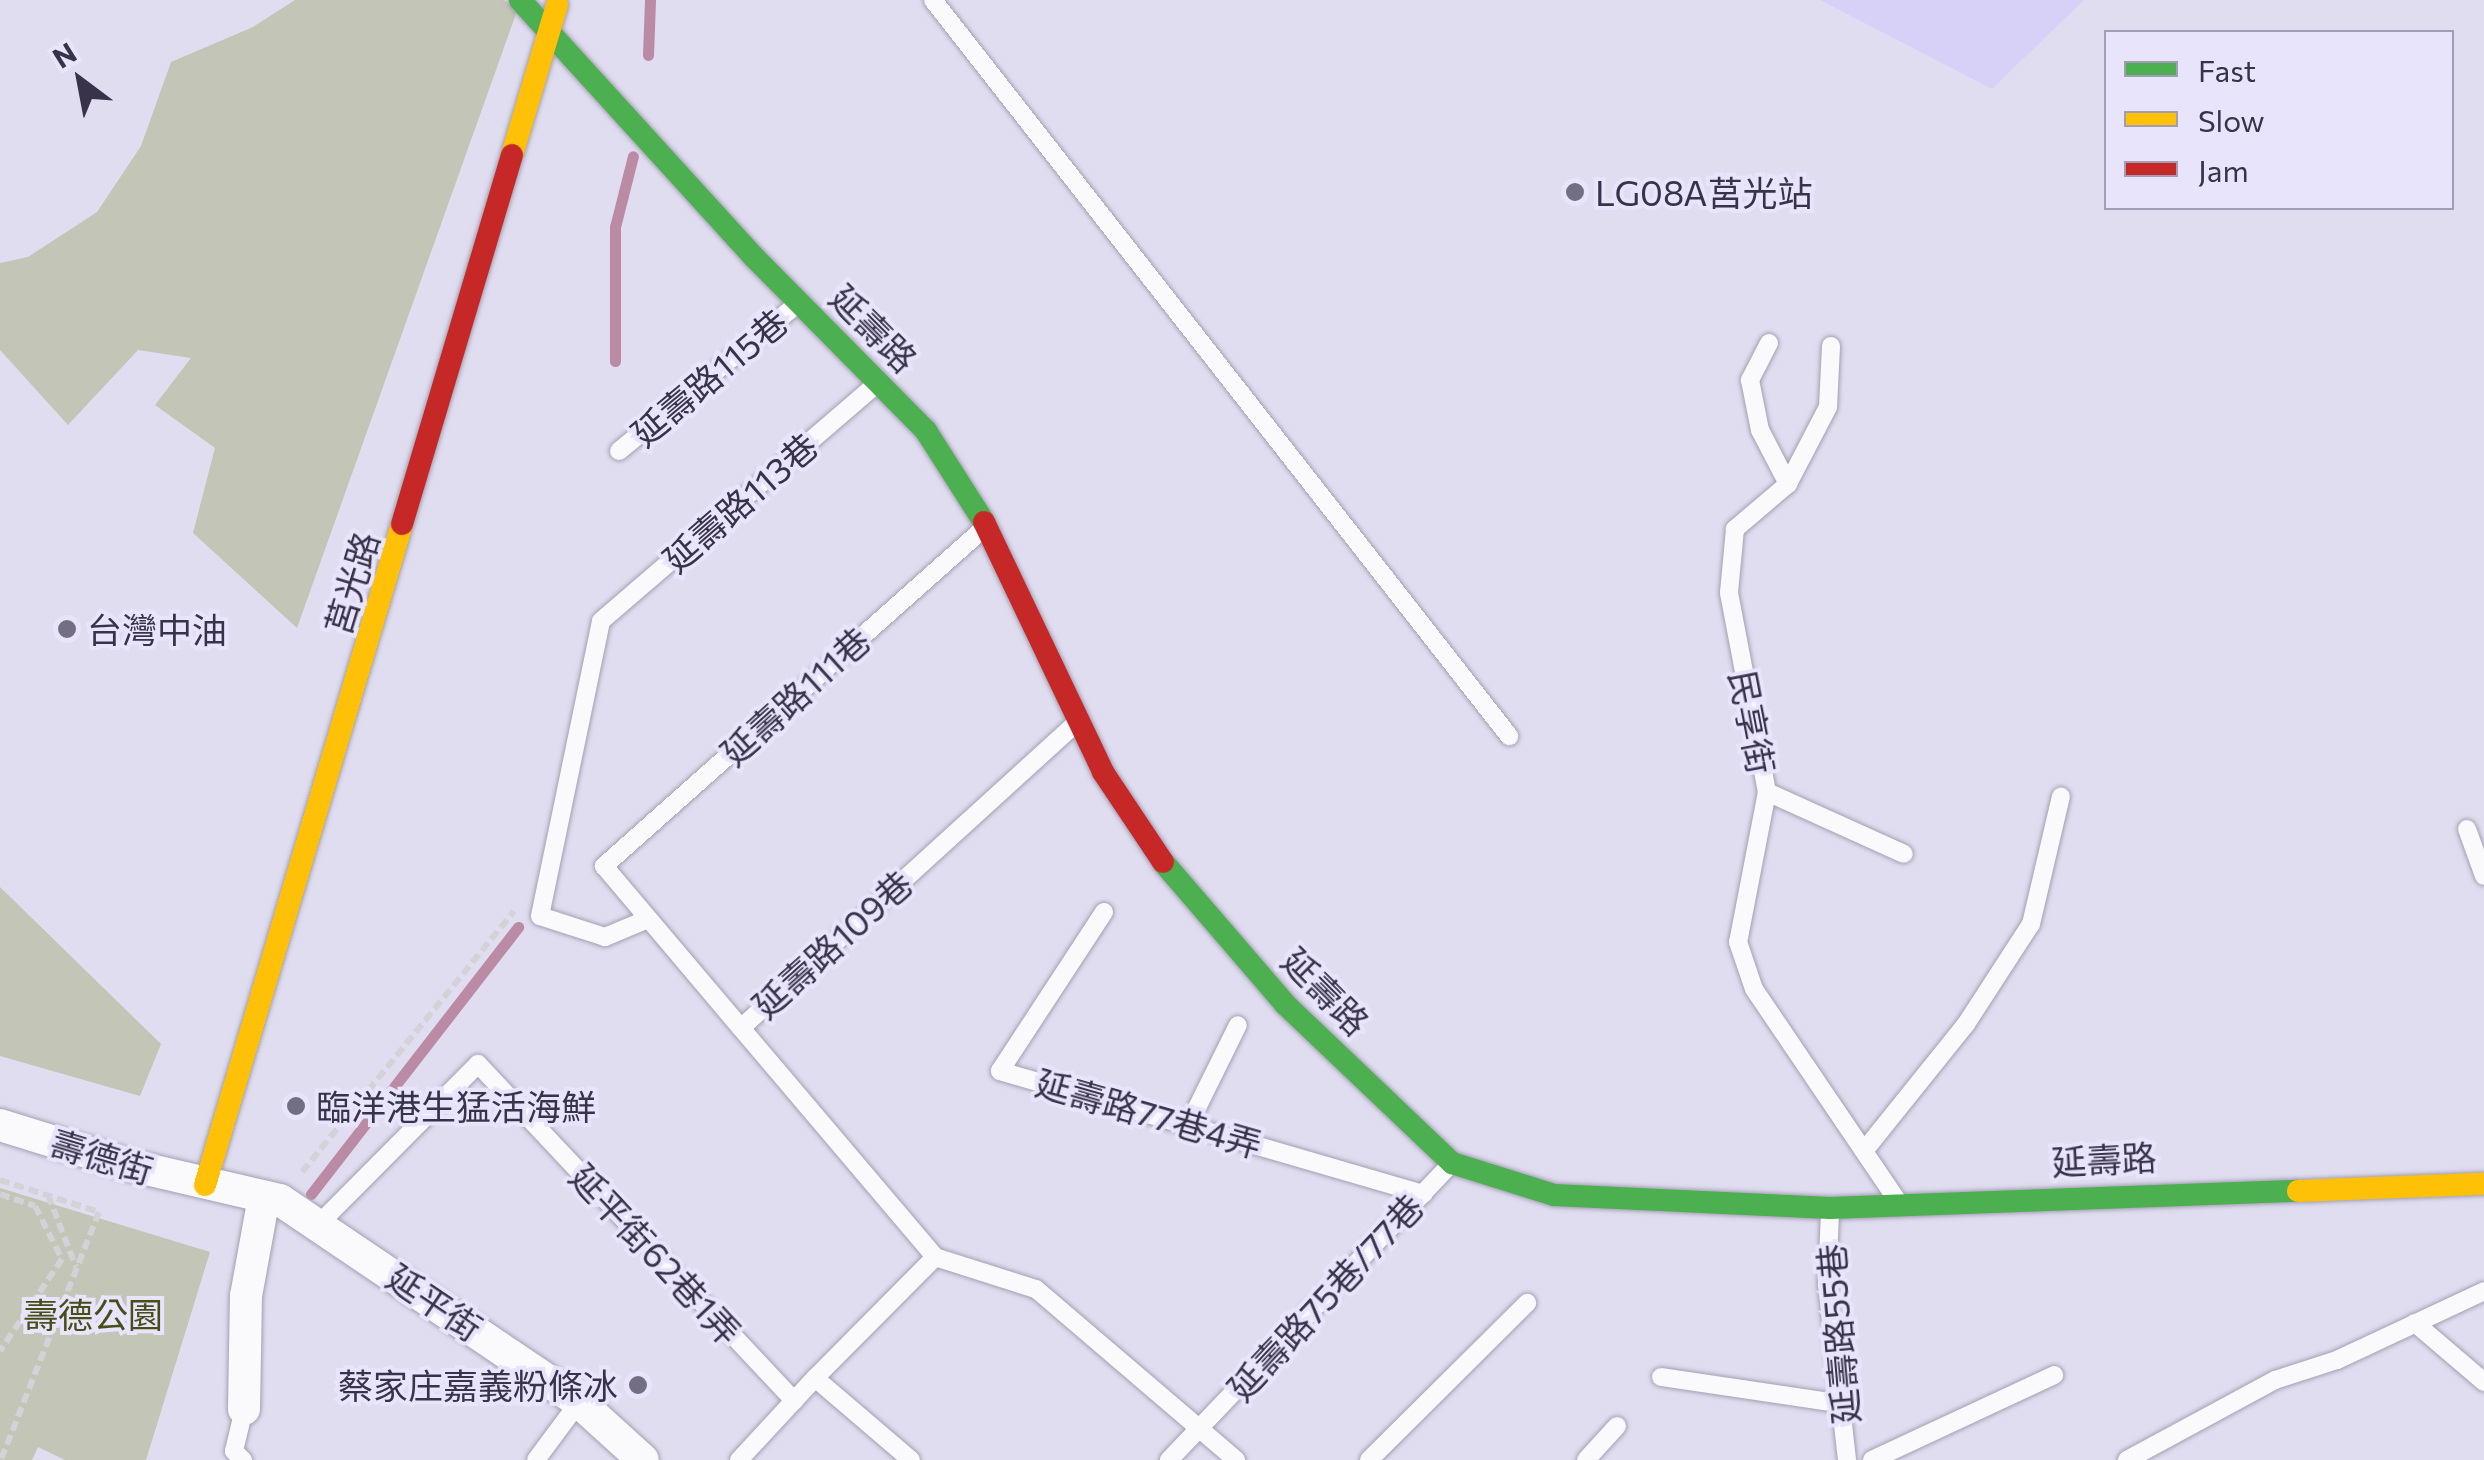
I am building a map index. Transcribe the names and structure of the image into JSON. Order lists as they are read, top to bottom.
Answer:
{
  "streets": {
    "street": [
      "延壽路",
      "莒光路",
      "壽德街",
      "延平街"
    ],
    "lane": [
      "延壽路115巷",
      "延壽路113巷",
      "延壽路111巷",
      "民享街",
      "延壽路109巷",
      "延壽路77巷4弄",
      "延平街62巷1弄",
      "延壽路75巷/77巷",
      "延壽路55巷"
    ]
  },
  "crossings": [
    ["延壽路", "延壽路115巷"],
    ["延壽路", "延壽路113巷"],
    ["延壽路", "莒光路"],
    ["延壽路", "延壽路111巷"],
    ["延壽路", "民享街"],
    ["延壽路", "延壽路109巷"],
    ["延壽路", "延壽路75巷/77巷"],
    ["延壽路", "延壽路55巷"],
    ["莒光路", "壽德街"],
    ["莒光路", "延平街"],
    ["延壽路111巷", "延壽路109巷"],
    ["延壽路77巷4弄", "延壽路75巷/77巷"],
    ["壽德街", "延平街"],
    ["延平街62巷1弄", "延平街"]
  ],
  "parks": ["壽德公園"],
  "places": [
    "LG08A莒光站",
    "台灣中油",
    "臨洋港生猛活海鮮",
    "蔡家庄嘉義粉條冰"
  ],
  "legend": ["Fast", "Slow", "Jam"],
  "north": "top left"
}
